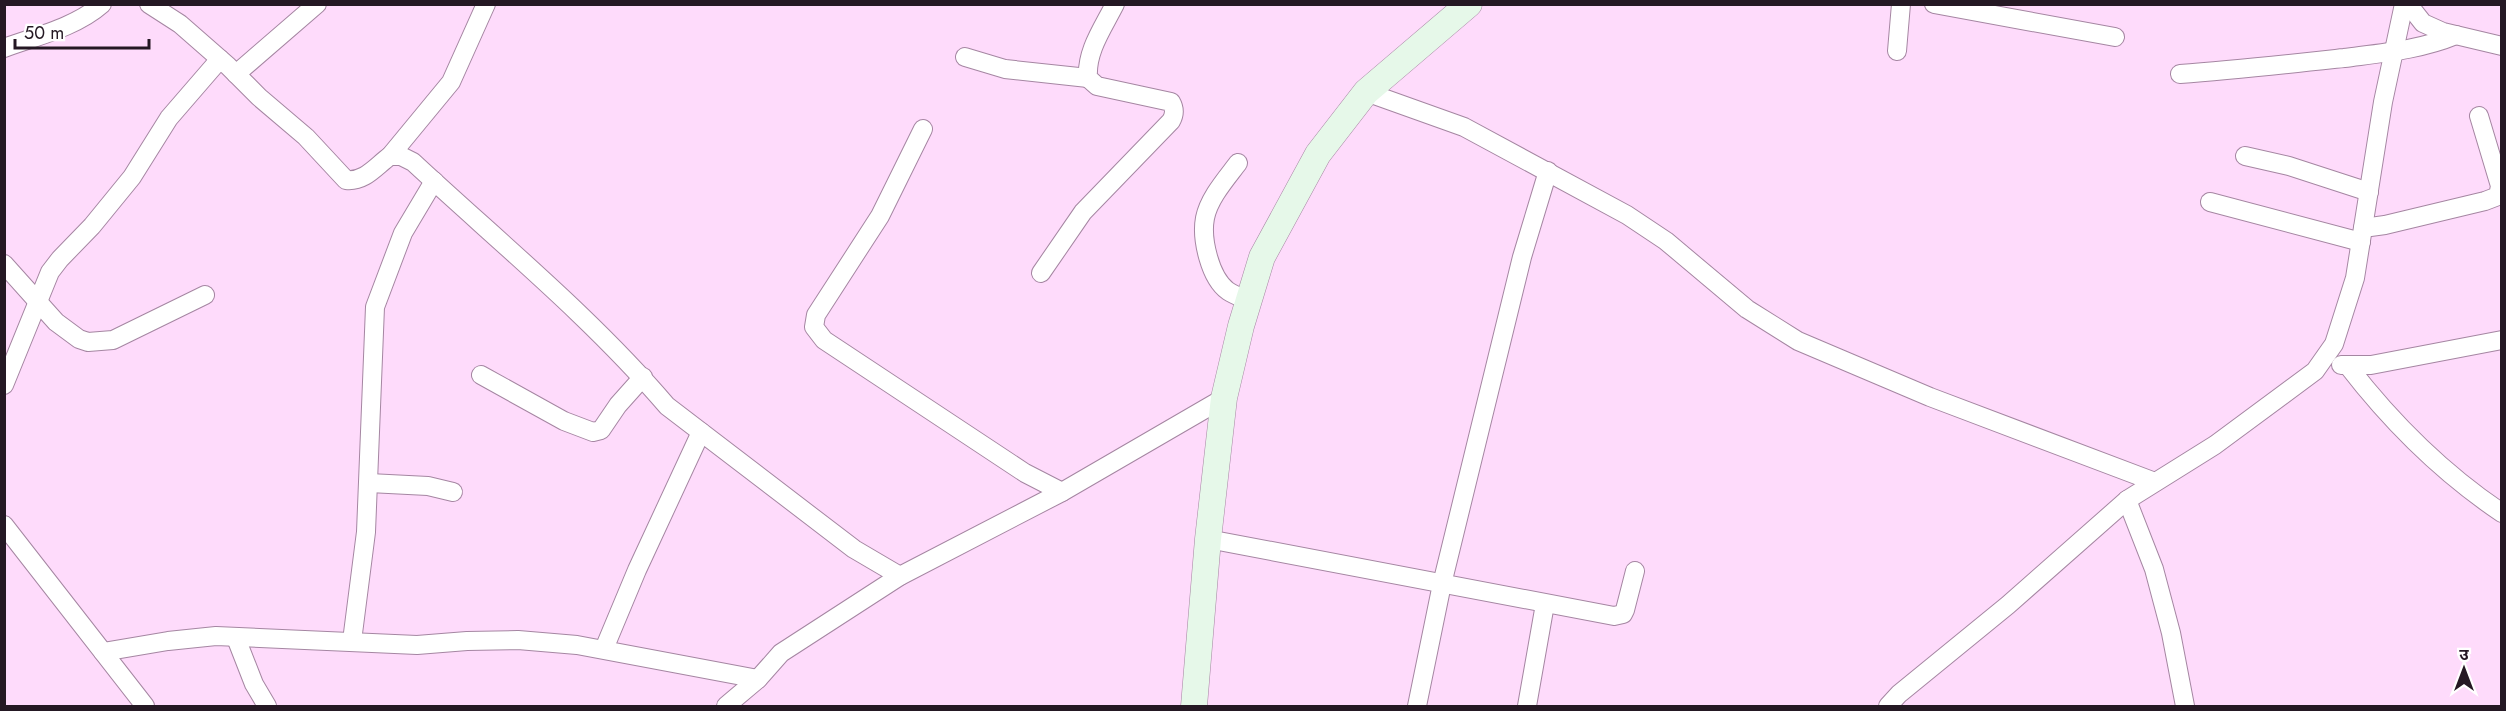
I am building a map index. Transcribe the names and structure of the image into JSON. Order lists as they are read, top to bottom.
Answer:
{
  "scale_bar": "50 m",
  "north": "top"
}
